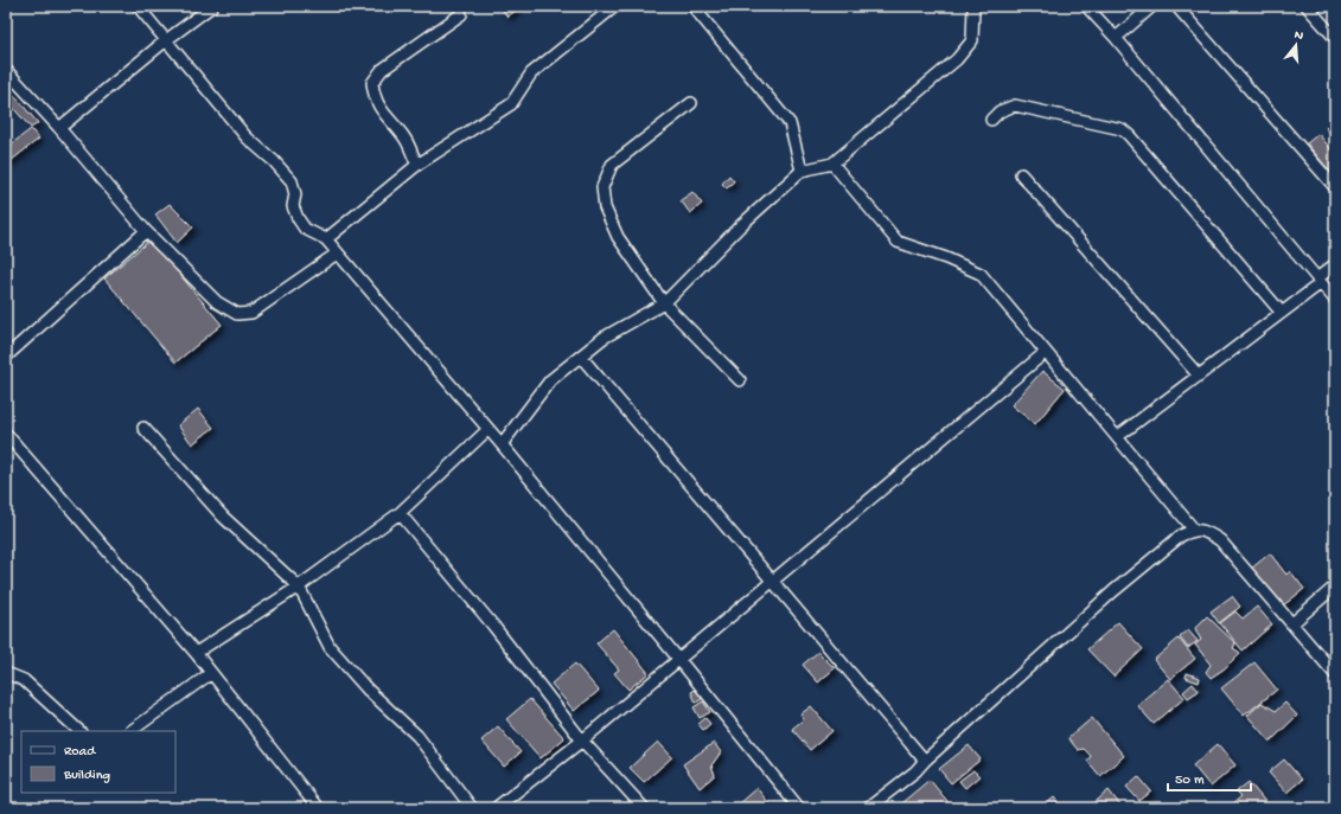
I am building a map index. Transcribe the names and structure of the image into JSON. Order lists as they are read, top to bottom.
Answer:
{
  "legend": ["Road", "Building"],
  "scale_bar": "50 m",
  "north": "top"
}
